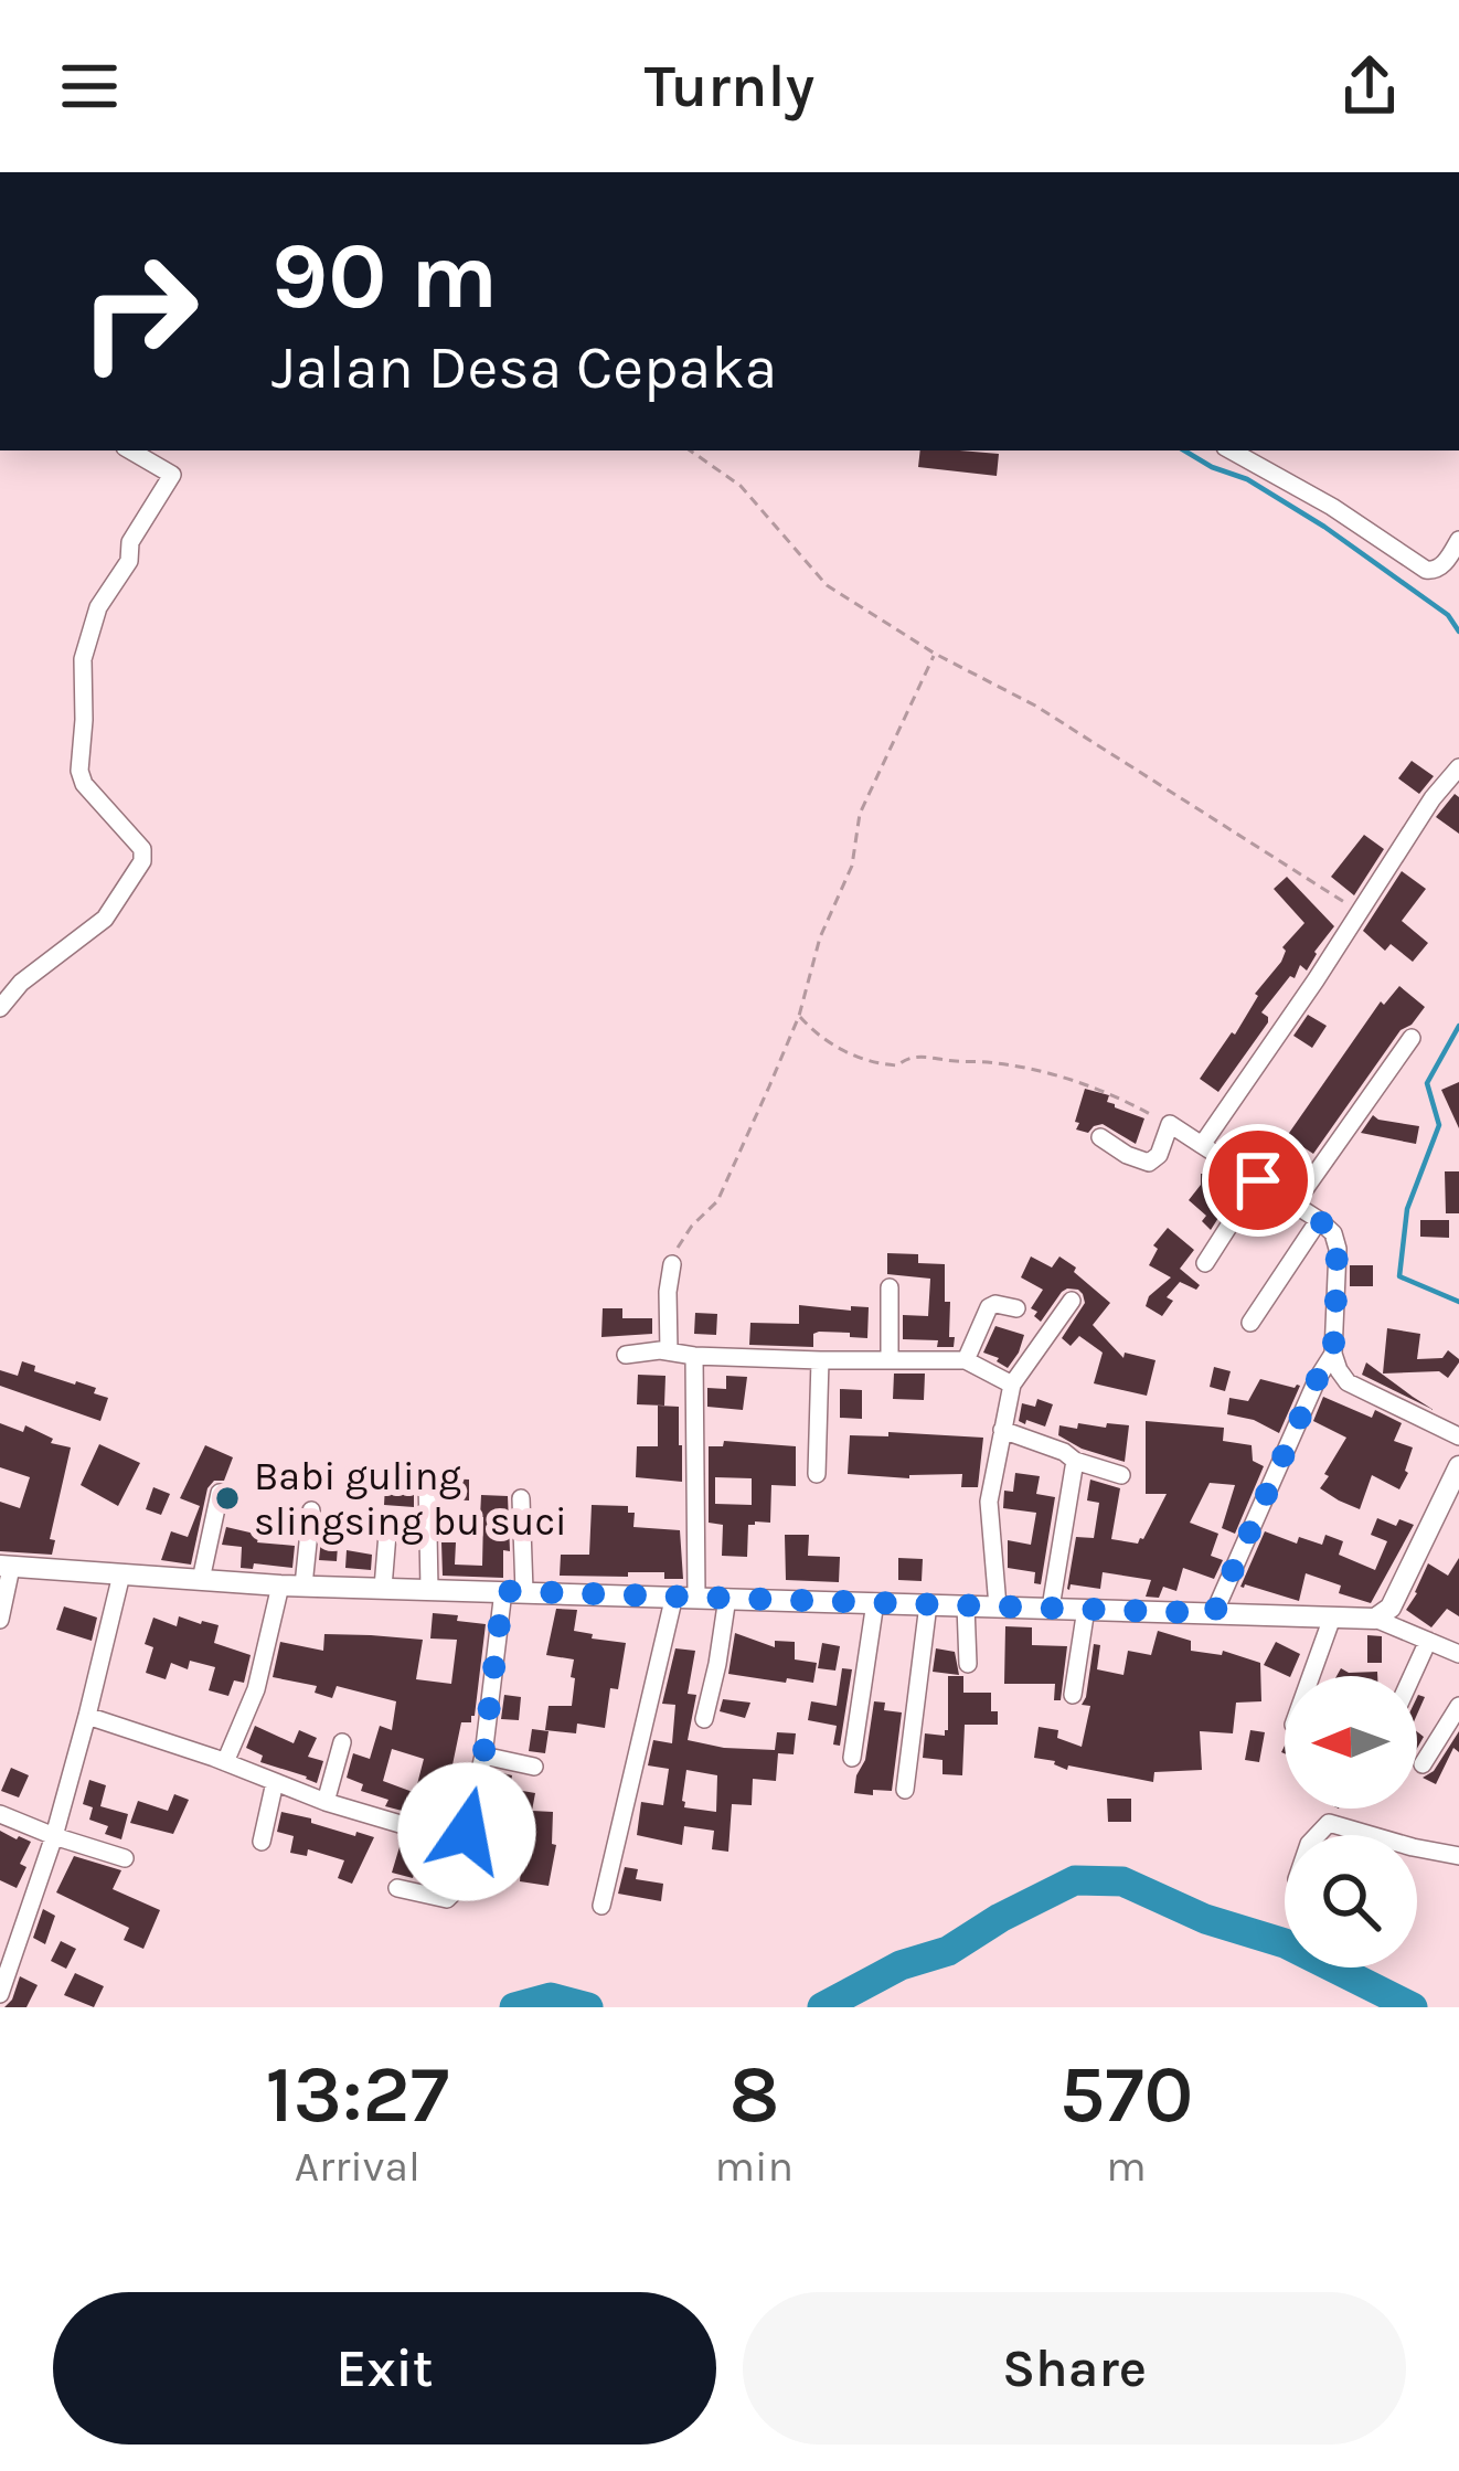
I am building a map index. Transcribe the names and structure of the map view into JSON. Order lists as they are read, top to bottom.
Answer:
{
  "places": ["Babi guling slingsing bu suci"],
  "north": "left",
  "page": {
    "header": "Turnly",
    "turn": ["90 m", "Jalan Desa Cepaka"],
    "eta": [
      "13:27",
      "Arrival",
      "8",
      "min",
      "570",
      "m"
    ],
    "buttons": ["Exit", "Share"]
  }
}
